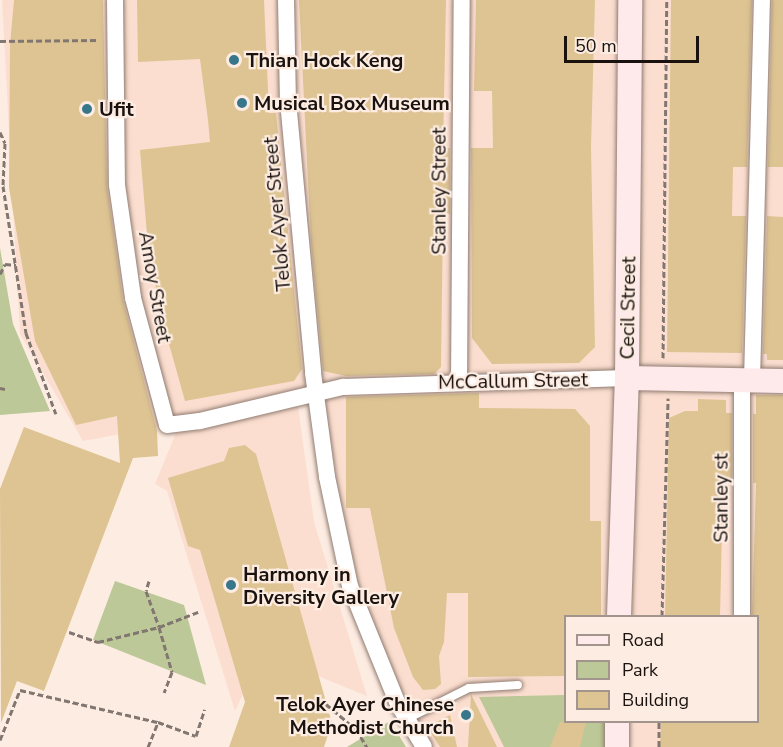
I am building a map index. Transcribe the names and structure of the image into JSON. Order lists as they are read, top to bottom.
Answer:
{
  "streets": {
    "main road": ["Cecil Street", "McCallum Street"],
    "street": [
      "Stanley Street",
      "Telok Ayer Street",
      "Amoy Street",
      "Stanley st"
    ]
  },
  "crossings": [
    ["Stanley Street", "McCallum Street"],
    ["Telok Ayer Street", "Amoy Street"],
    ["Telok Ayer Street", "McCallum Street"],
    ["Amoy Street", "McCallum Street"],
    ["Cecil Street", "McCallum Street"],
    ["McCallum Street", "Stanley st"]
  ],
  "places": [
    "Thian Hock Keng",
    "Musical Box Museum",
    "Ufit",
    "Harmony in Diversity Gallery",
    "Telok Ayer Chinese Methodist Church"
  ],
  "legend": ["Road", "Park", "Building"],
  "scale_bar": "50 m"
}
